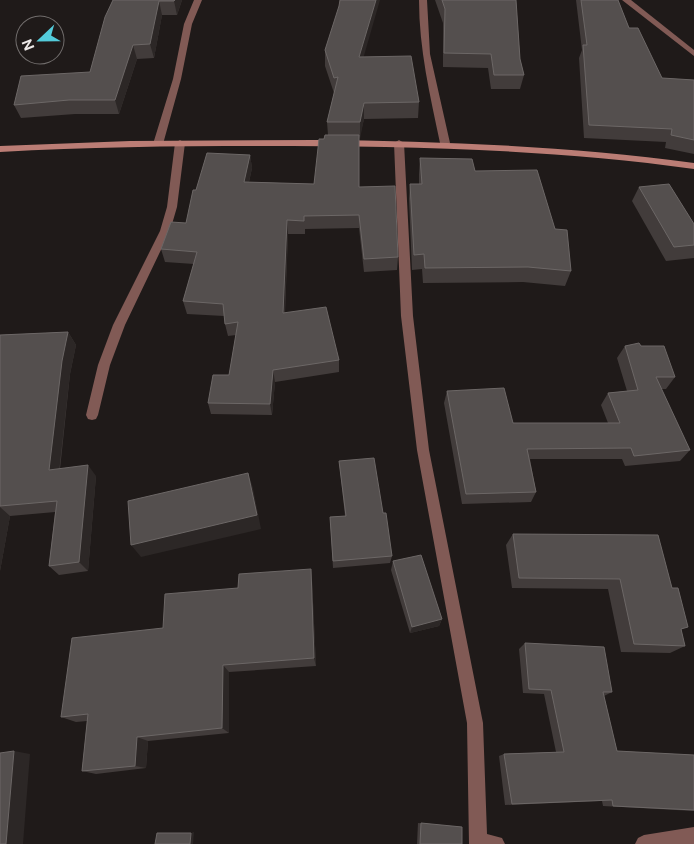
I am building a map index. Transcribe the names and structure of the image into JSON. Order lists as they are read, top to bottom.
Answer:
{
  "north": "left"
}
